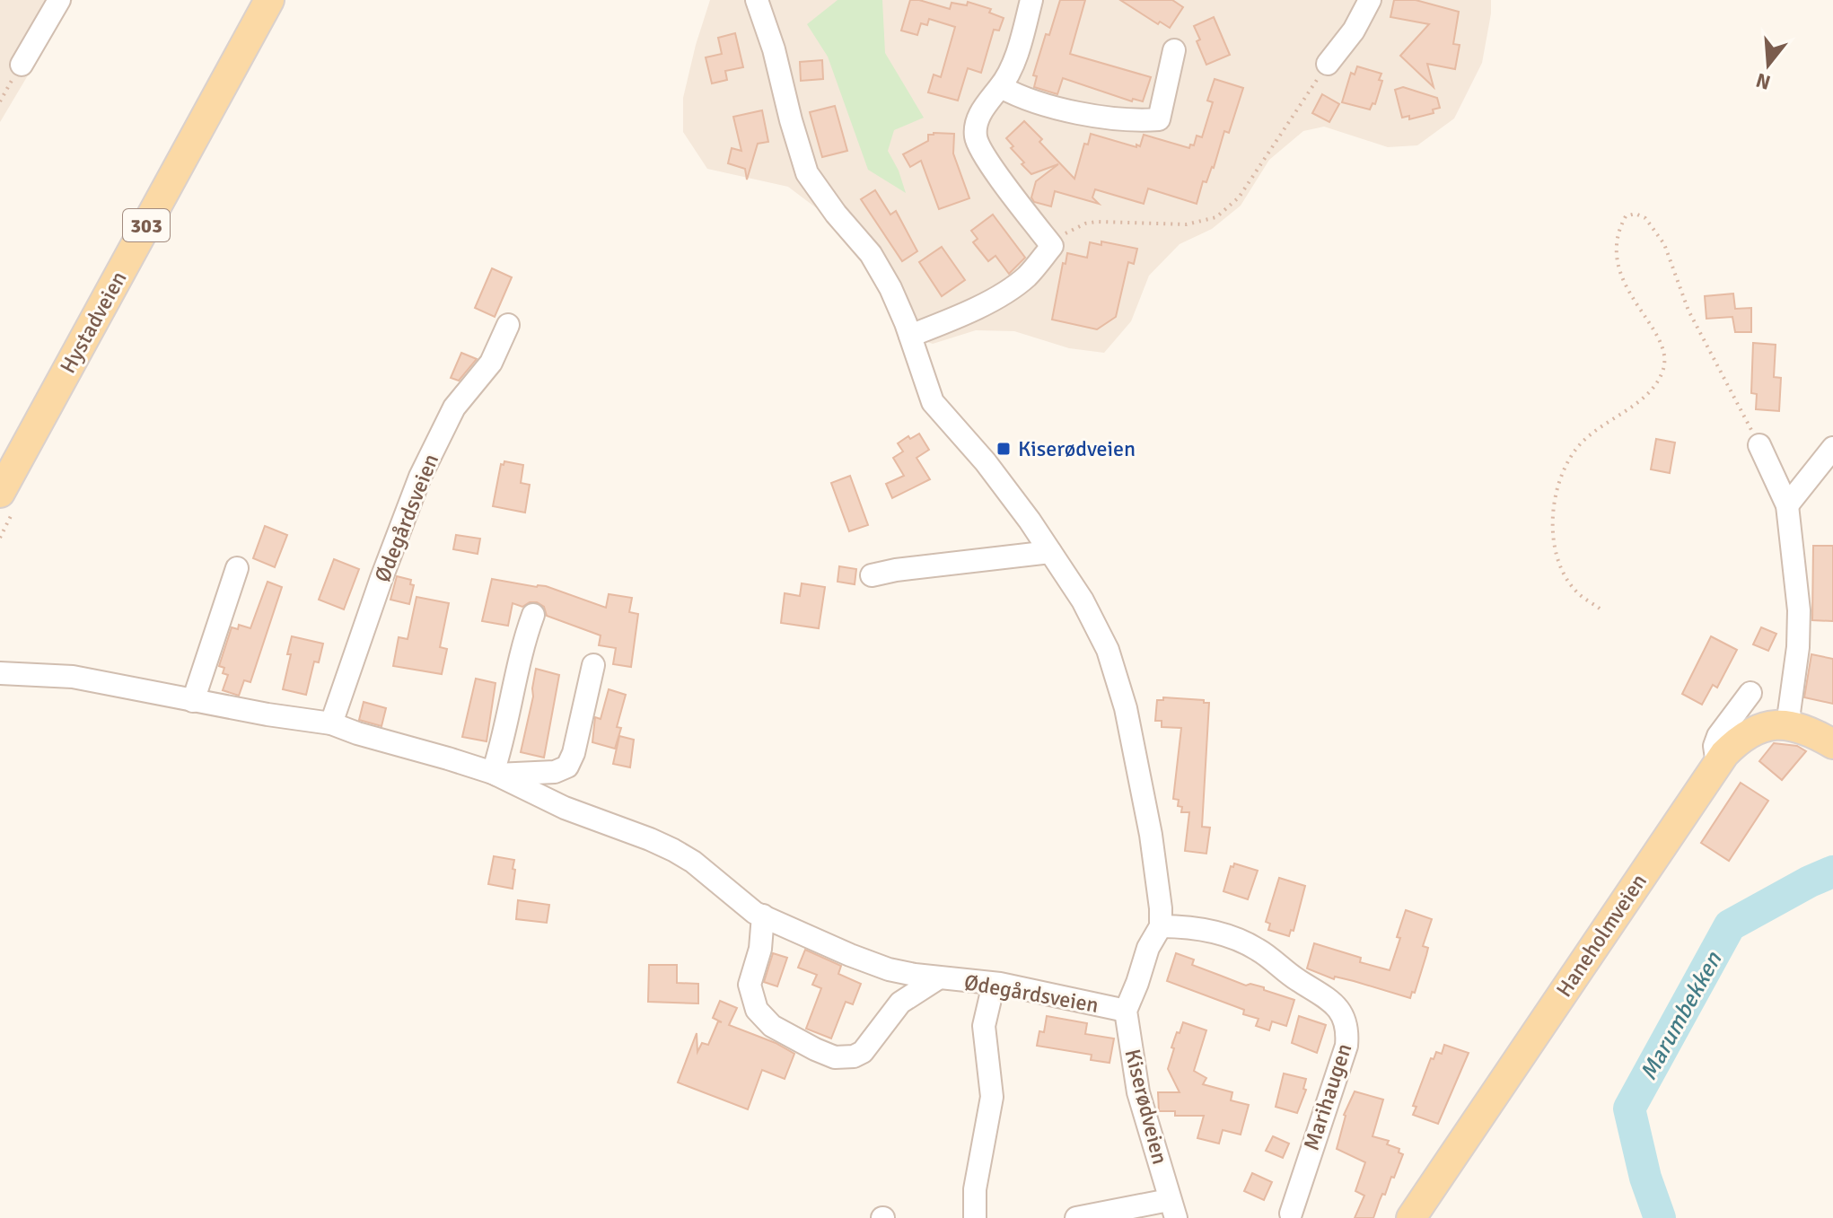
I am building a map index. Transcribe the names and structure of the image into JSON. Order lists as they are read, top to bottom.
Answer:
{
  "streets": {
    "main road": ["303", "Hystadveien", "Haneholmveien"],
    "street": ["Ødegårdsveien", "Marihaugen", "Kiserødveien"]
  },
  "crossings": [
    ["Ødegårdsveien", "Kiserødveien"]
  ],
  "water": ["Marumbekken"],
  "places": {
    "transit": ["Kiserødveien"]
  },
  "north": "bottom"
}
